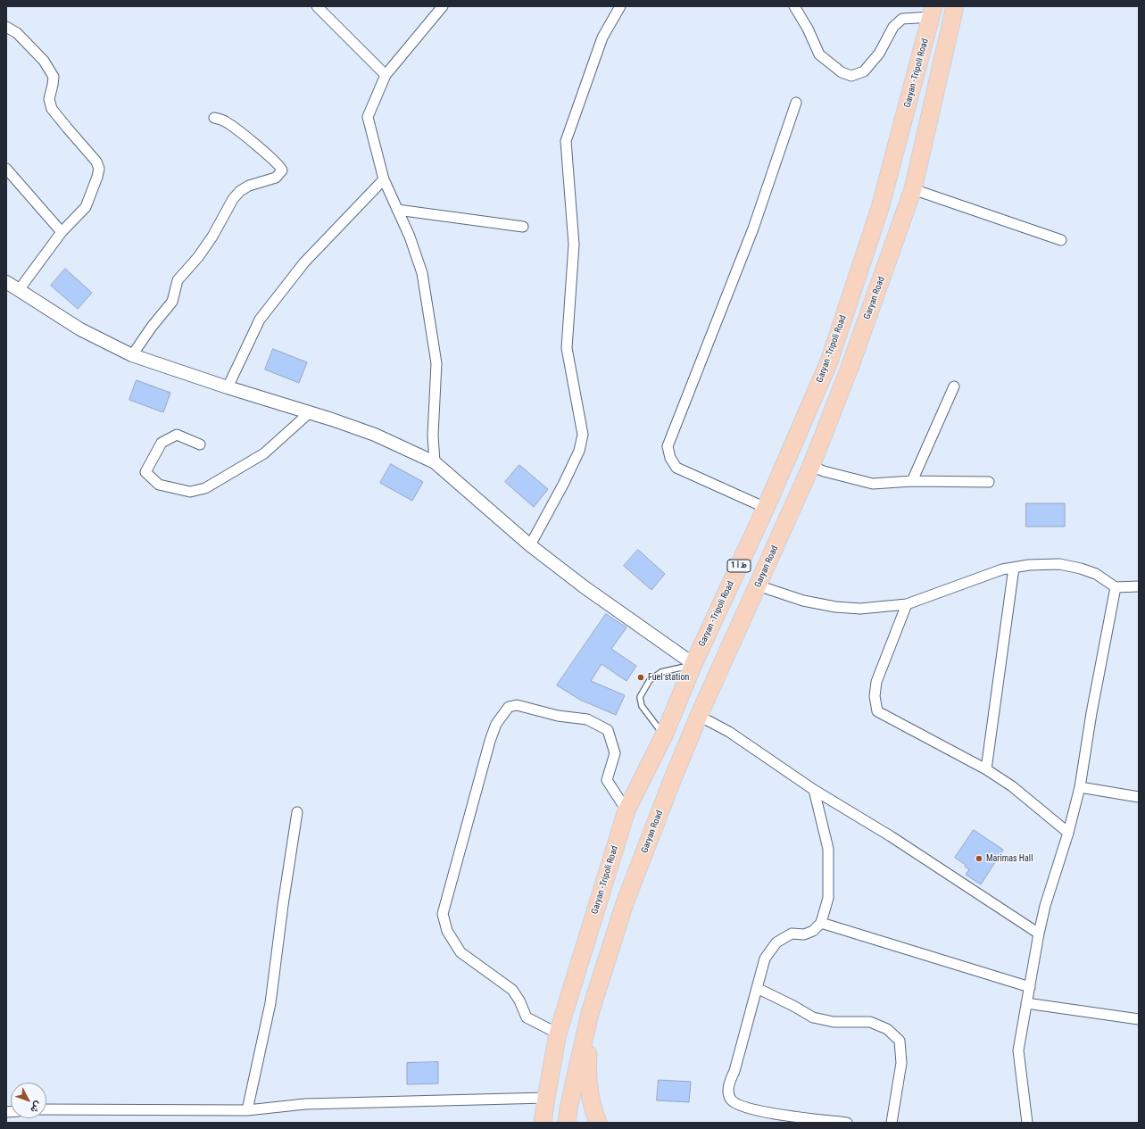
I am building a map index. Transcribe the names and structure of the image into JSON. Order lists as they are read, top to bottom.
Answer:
{
  "streets": {
    "highway": ["Garyan -Tripoli Road", "Garyan Road", "ط أ 1"]
  },
  "places": ["Fuel station", "Marimas Hall"],
  "north": "bottom right"
}
